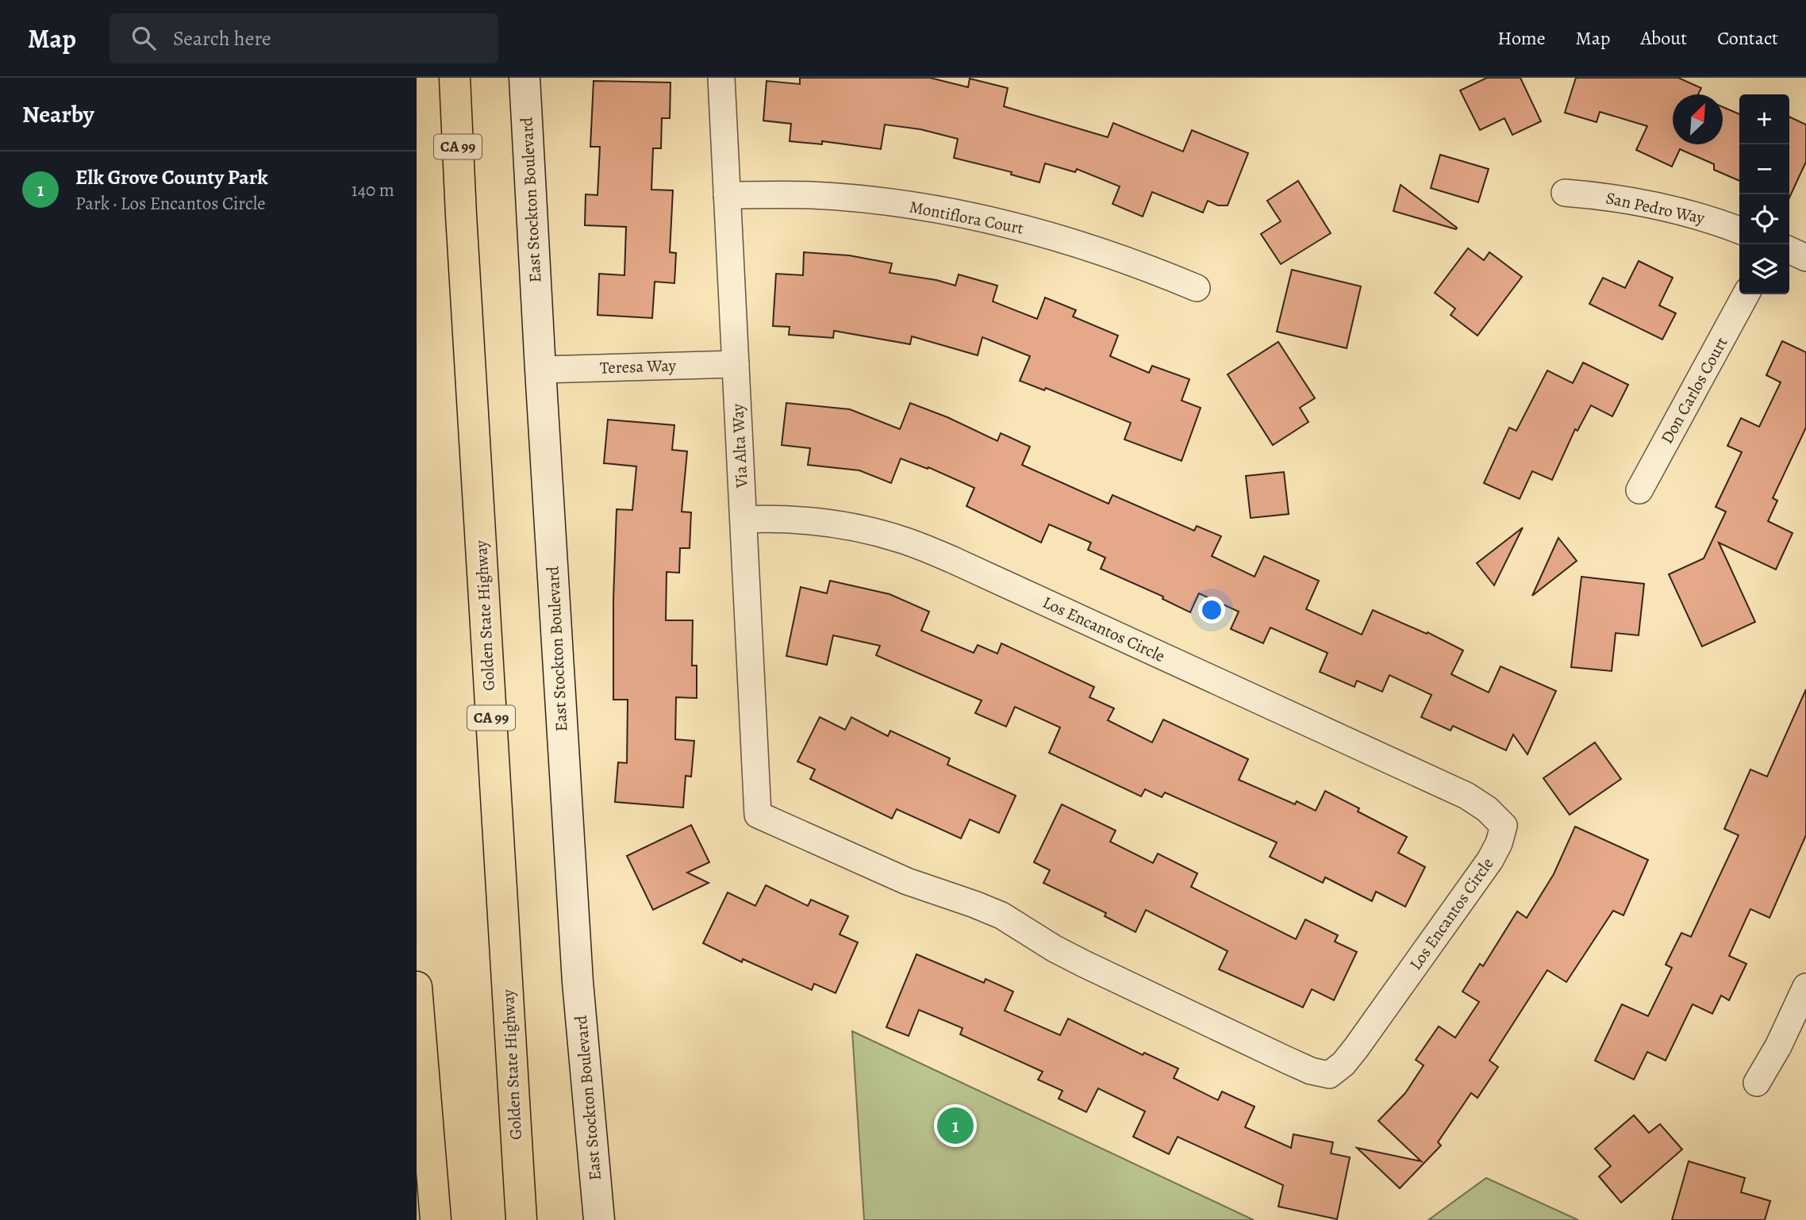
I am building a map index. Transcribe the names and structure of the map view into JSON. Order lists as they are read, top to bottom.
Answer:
{
  "streets": {
    "highway": ["CA 99", "Golden State Highway"],
    "street": [
      "East Stockton Boulevard",
      "San Pedro Way",
      "Montiflora Court",
      "Teresa Way",
      "Don Carlos Court",
      "Via Alta Way",
      "Los Encantos Circle"
    ]
  },
  "crossings": [
    ["East Stockton Boulevard", "Teresa Way"],
    ["Montiflora Court", "Via Alta Way"],
    ["Teresa Way", "Via Alta Way"],
    ["Via Alta Way", "Los Encantos Circle"]
  ],
  "north": "top right",
  "page": {
    "header": "Map",
    "search": "Search here",
    "nav": [
      "Home",
      "Map",
      "About",
      "Contact"
    ],
    "heading": "Nearby",
    "map_buttons": ["+", "−"],
    "list": [
      {
        "mark": "1",
        "name": "Elk Grove County Park",
        "note": "Park · Los Encantos Circle",
        "value": "140 m"
      }
    ],
    "pins": "1"
  }
}
